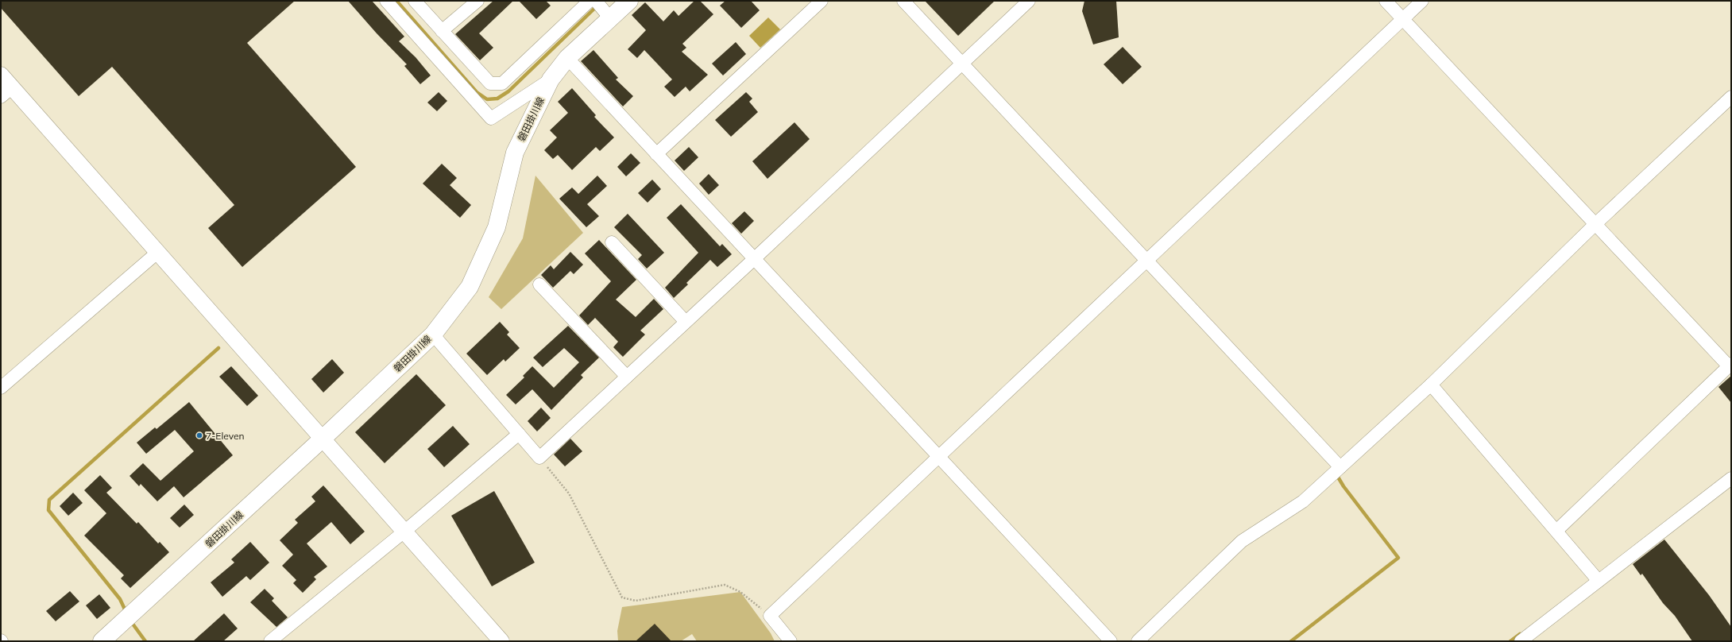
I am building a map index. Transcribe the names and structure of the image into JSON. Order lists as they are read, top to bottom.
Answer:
{
  "streets": {
    "main road": ["磐田掛川線"]
  },
  "places": ["7-Eleven"]
}
